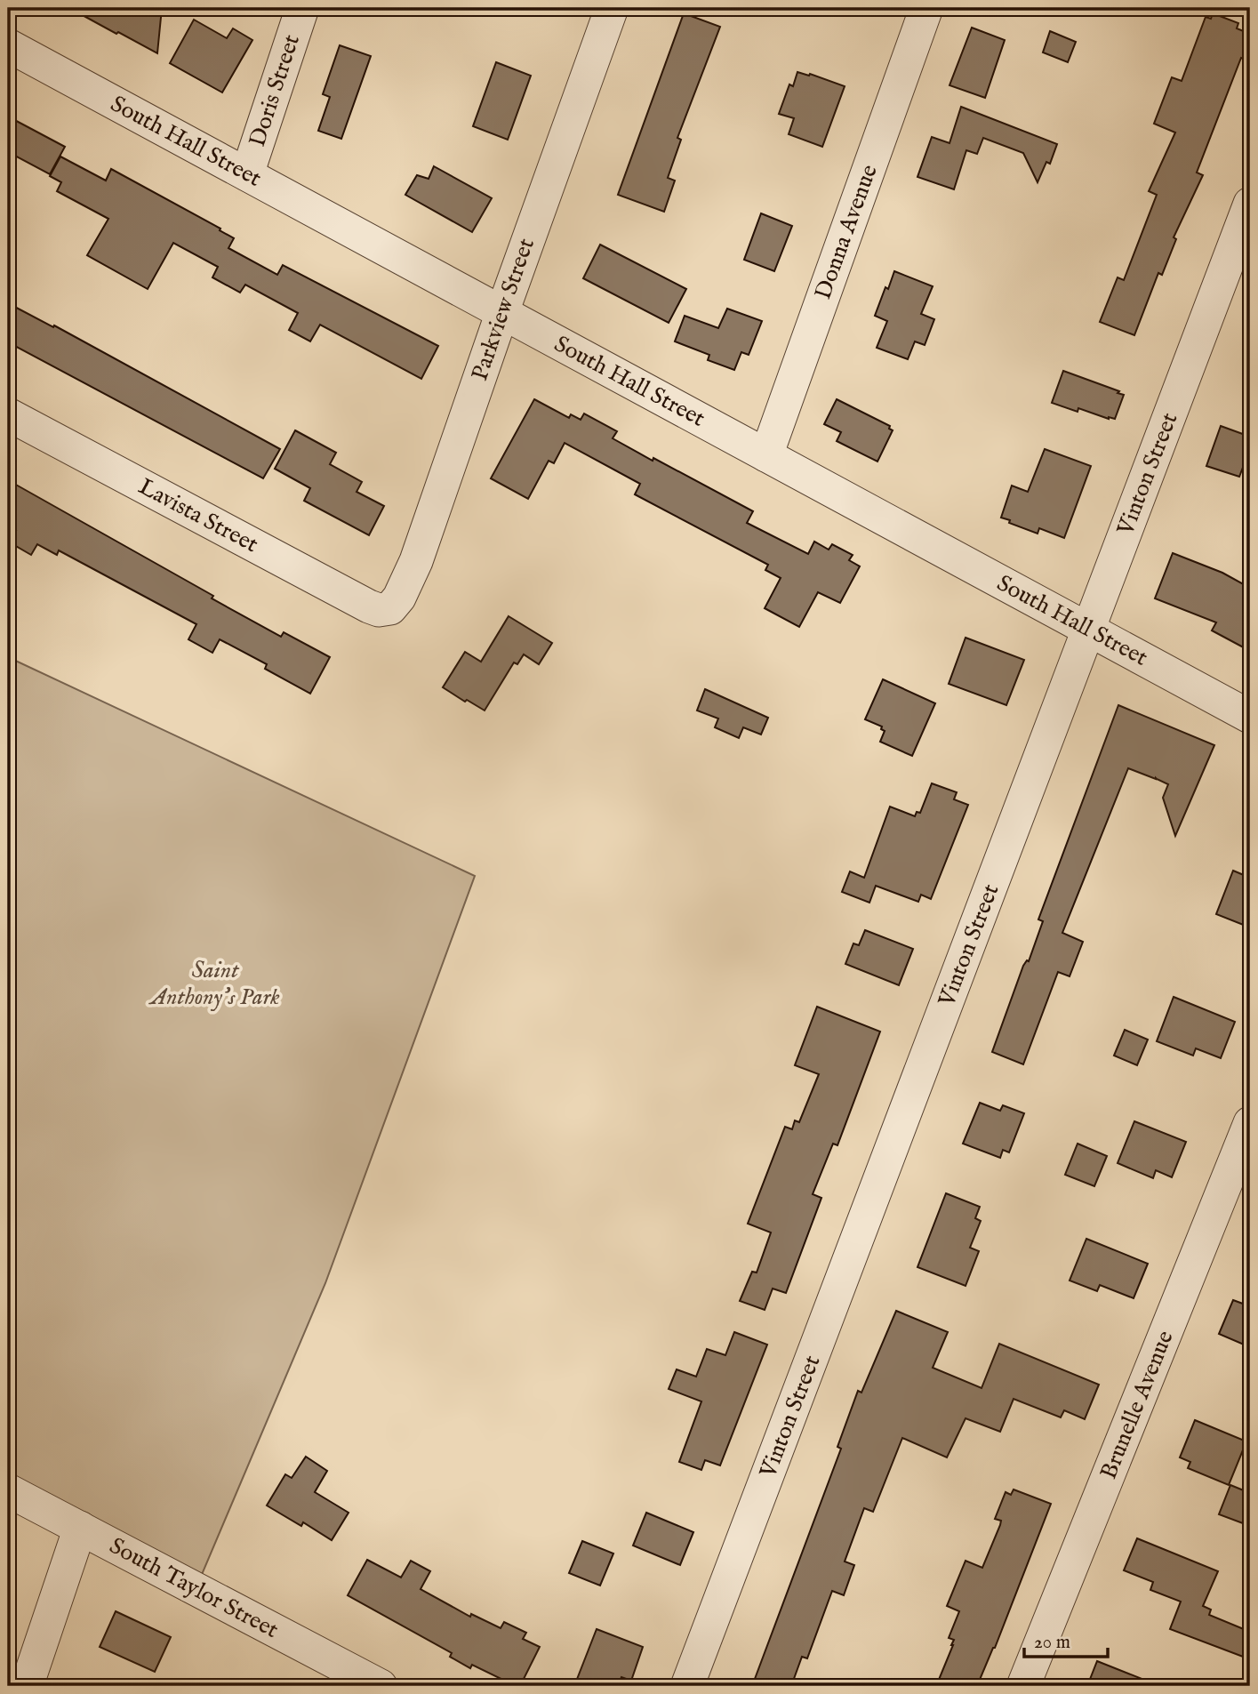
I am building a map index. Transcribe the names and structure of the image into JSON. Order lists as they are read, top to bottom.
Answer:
{
  "streets": {
    "street": [
      "Doris Street",
      "South Hall Street",
      "Donna Avenue",
      "Parkview Street",
      "Vinton Street",
      "Lavista Street",
      "Brunelle Avenue",
      "South Taylor Street"
    ]
  },
  "crossings": [
    ["Doris Street", "South Hall Street"],
    ["South Hall Street", "Donna Avenue"],
    ["South Hall Street", "Parkview Street"],
    ["South Hall Street", "Vinton Street"],
    ["Parkview Street", "Lavista Street"]
  ],
  "parks": ["Saint Anthony's Park"],
  "scale_bar": "20 m"
}
